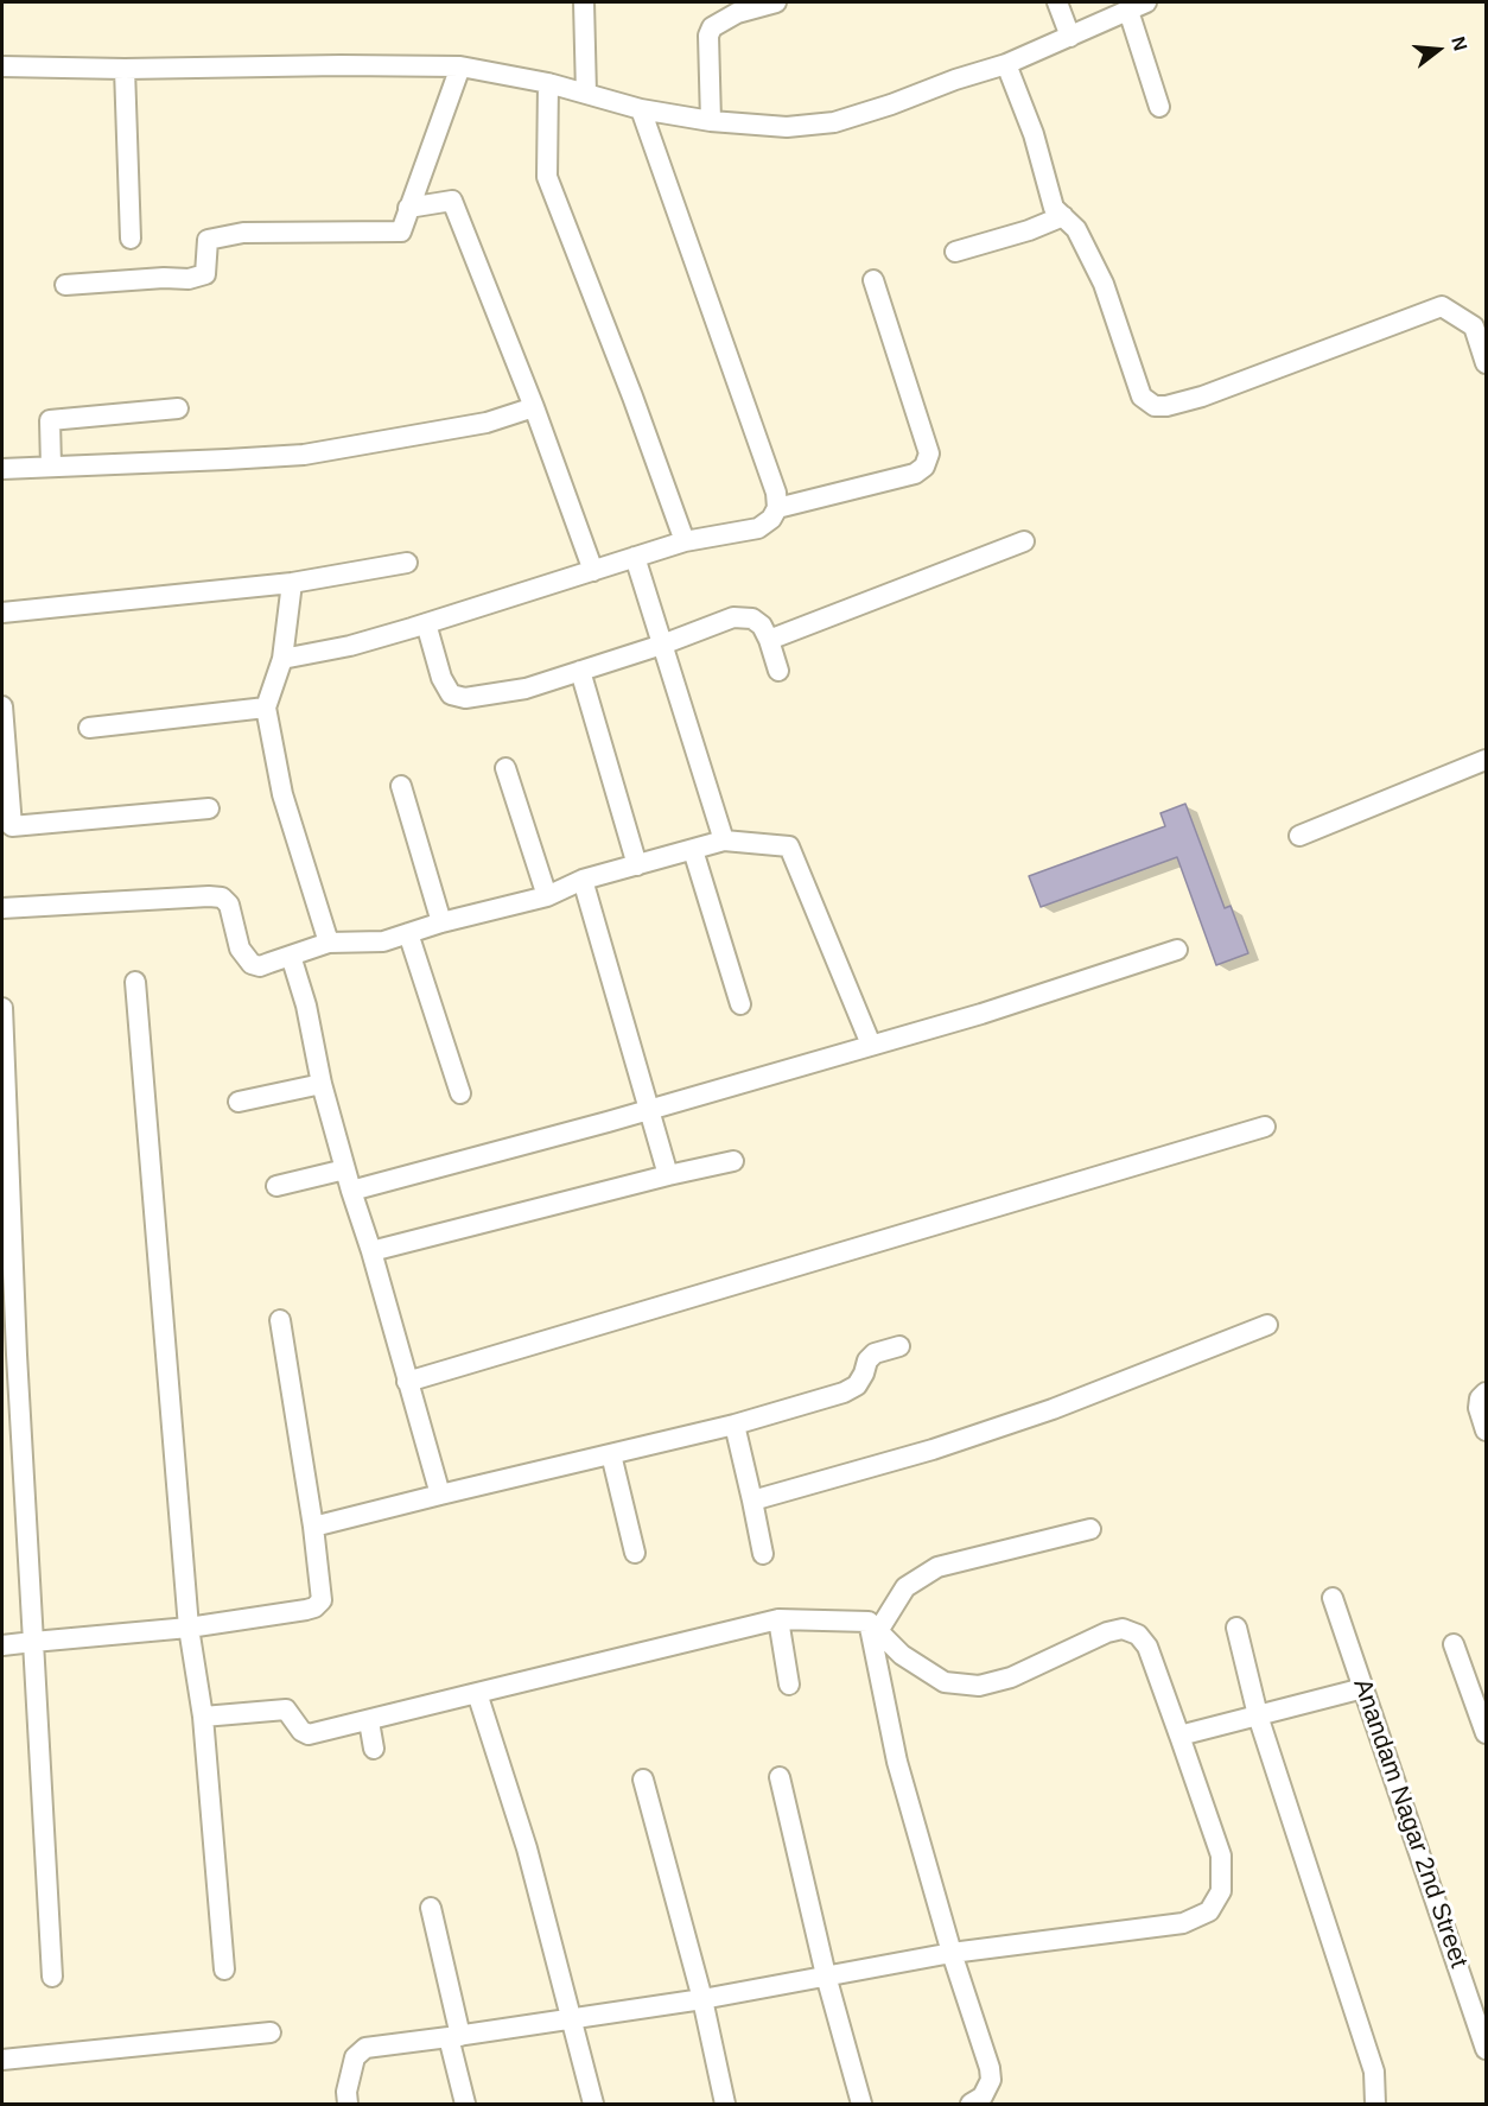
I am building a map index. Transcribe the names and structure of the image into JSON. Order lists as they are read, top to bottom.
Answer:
{
  "streets": {
    "street": ["Anandam Nagar 2nd Street"]
  },
  "north": "right"
}
